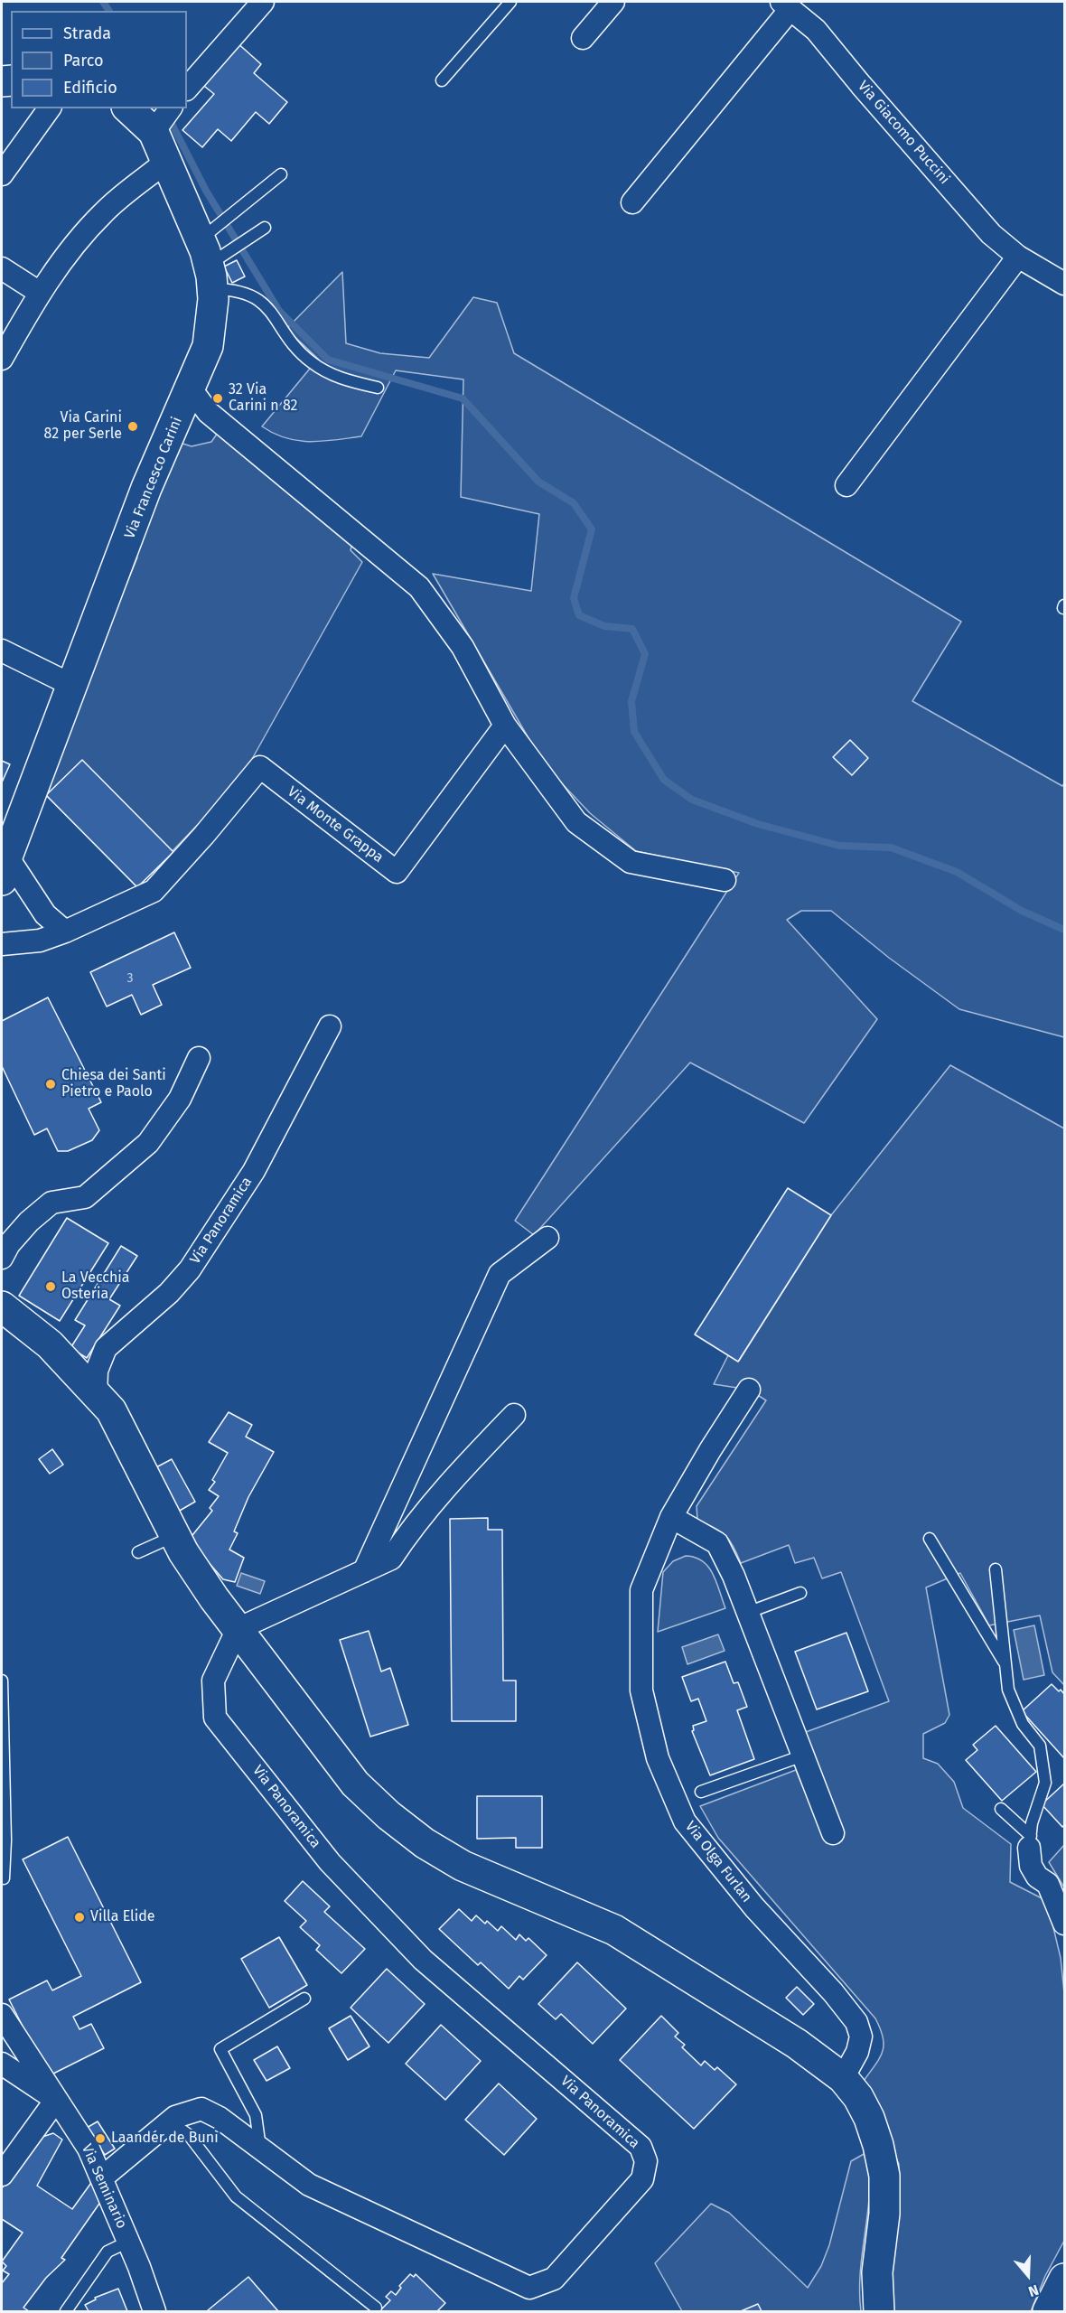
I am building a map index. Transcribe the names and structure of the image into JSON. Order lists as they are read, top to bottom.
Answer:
{
  "streets": {
    "street": [
      "Via Giacomo Puccini",
      "Via Francesco Carini",
      "Via Monte Grappa",
      "Via Panoramica",
      "Via Olga Furlan",
      "Via Seminario"
    ]
  },
  "crossings": [
    ["Via Panoramica", "Via Seminario"]
  ],
  "places": [
    "32 Via Carini n 82",
    "Via Carini 82 per Serle",
    "Chiesa dei Santi Pietro e Paolo",
    "La Vecchia Osteria",
    "Villa Elide",
    "Laandér de Bunì"
  ],
  "house_numbers": ["3"],
  "legend": ["Strada", "Parco", "Edificio"],
  "north": "bottom"
}
